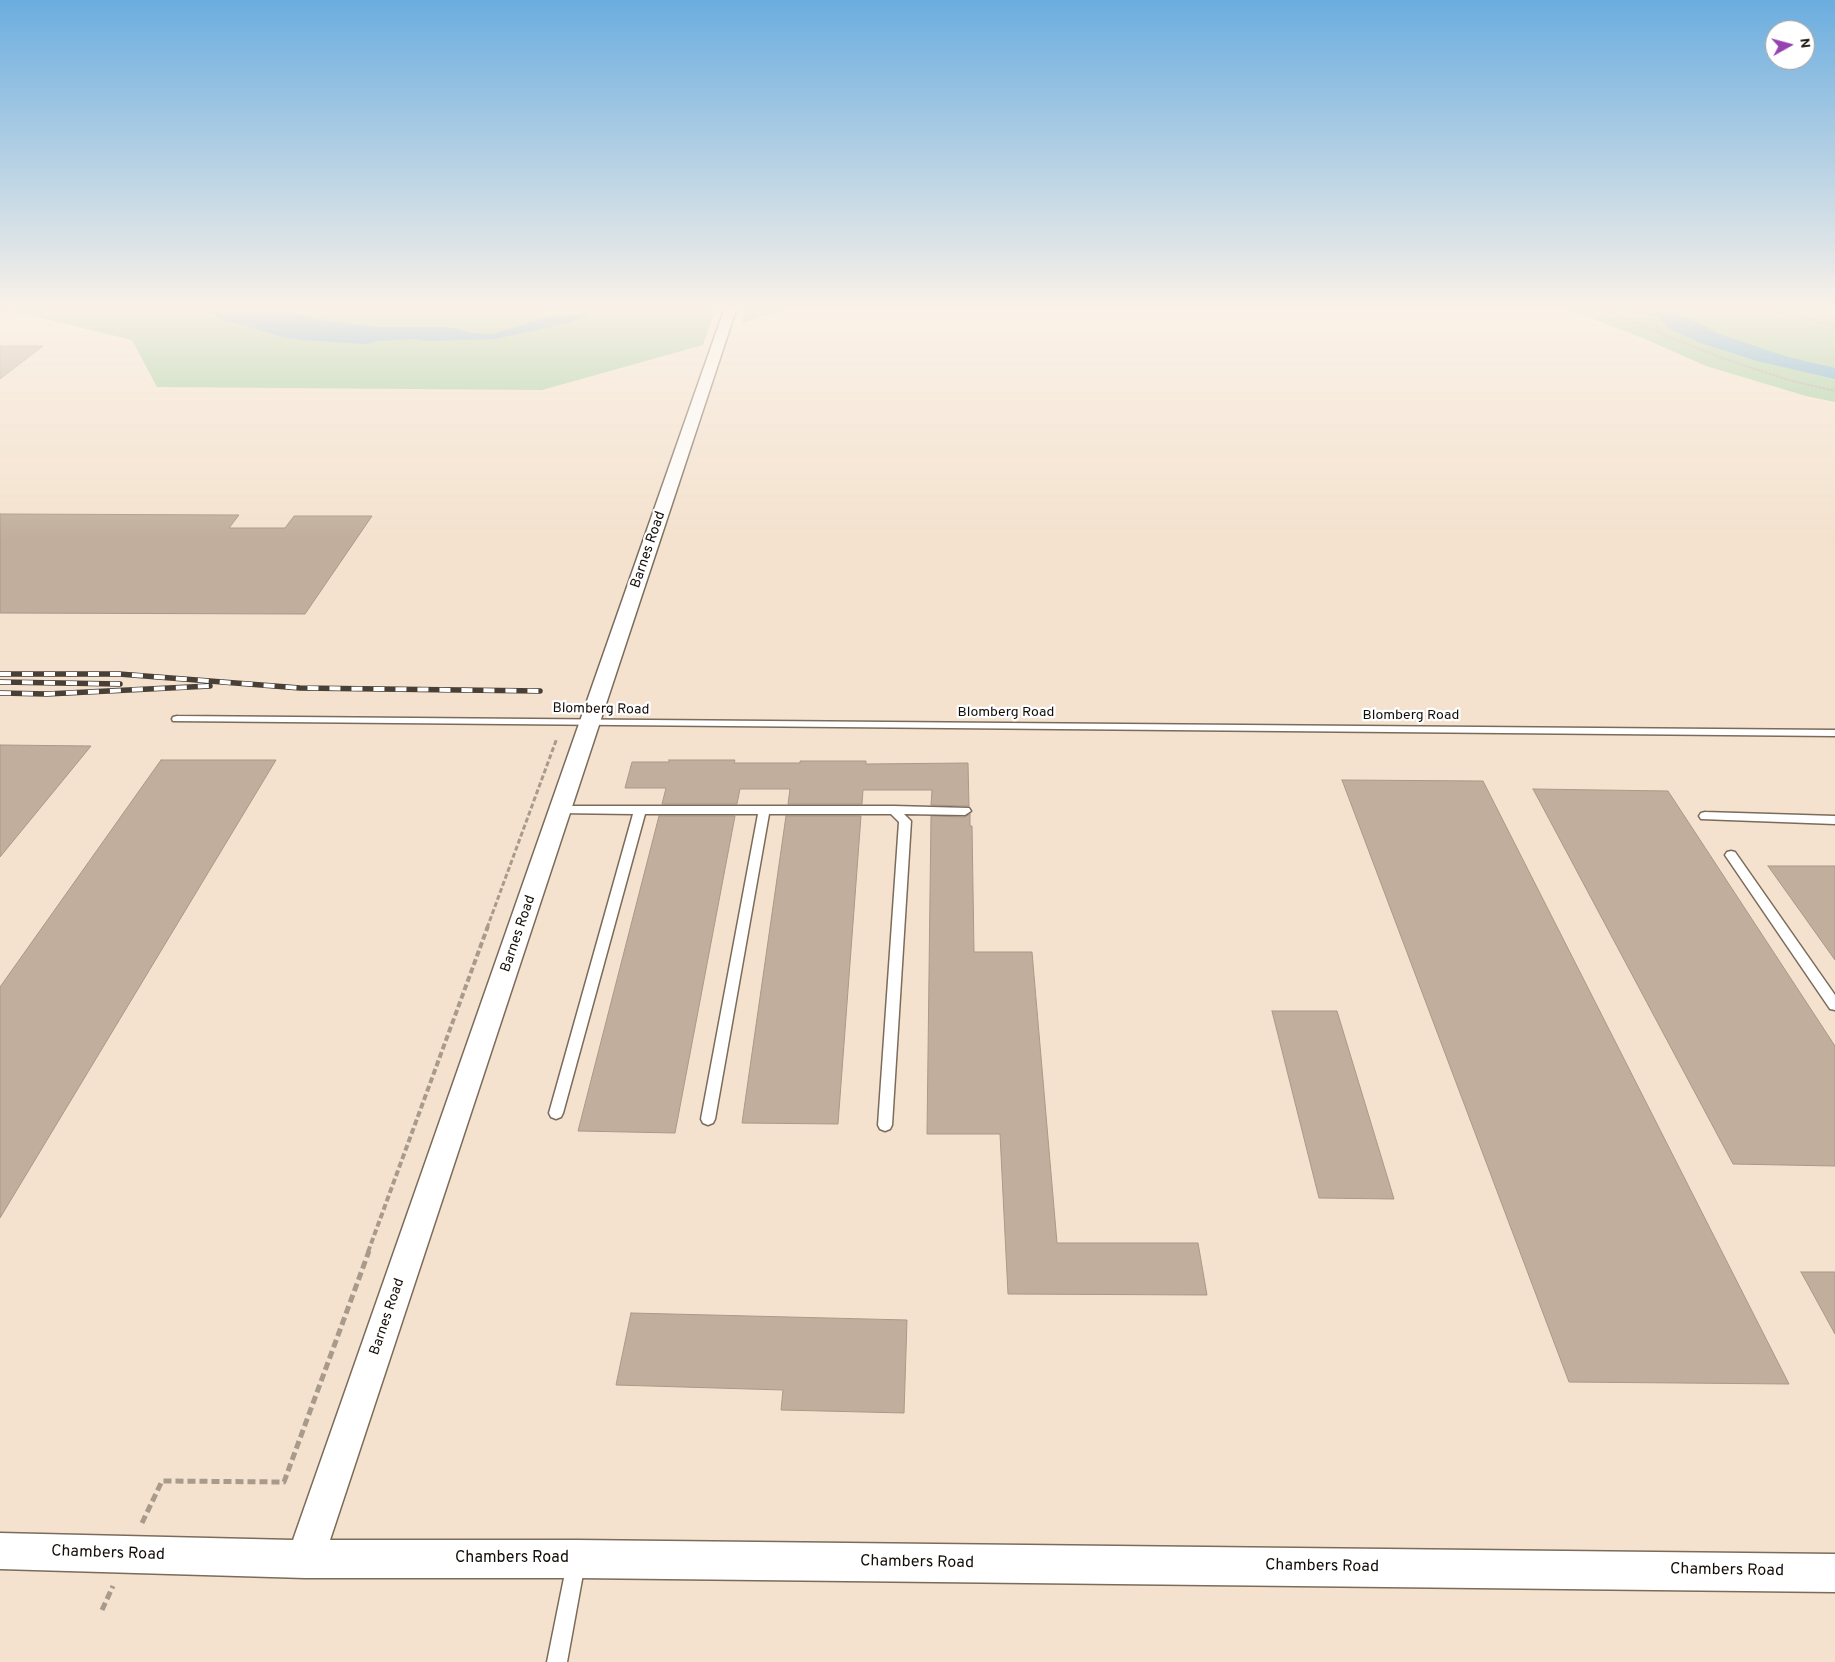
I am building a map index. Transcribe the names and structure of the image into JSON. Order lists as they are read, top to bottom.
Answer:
{
  "streets": {
    "street": ["Barnes Road", "Chambers Road"],
    "lane": ["Blomberg Road"]
  },
  "crossings": [
    ["Barnes Road", "Blomberg Road"],
    ["Barnes Road", "Chambers Road"]
  ],
  "north": "right"
}
